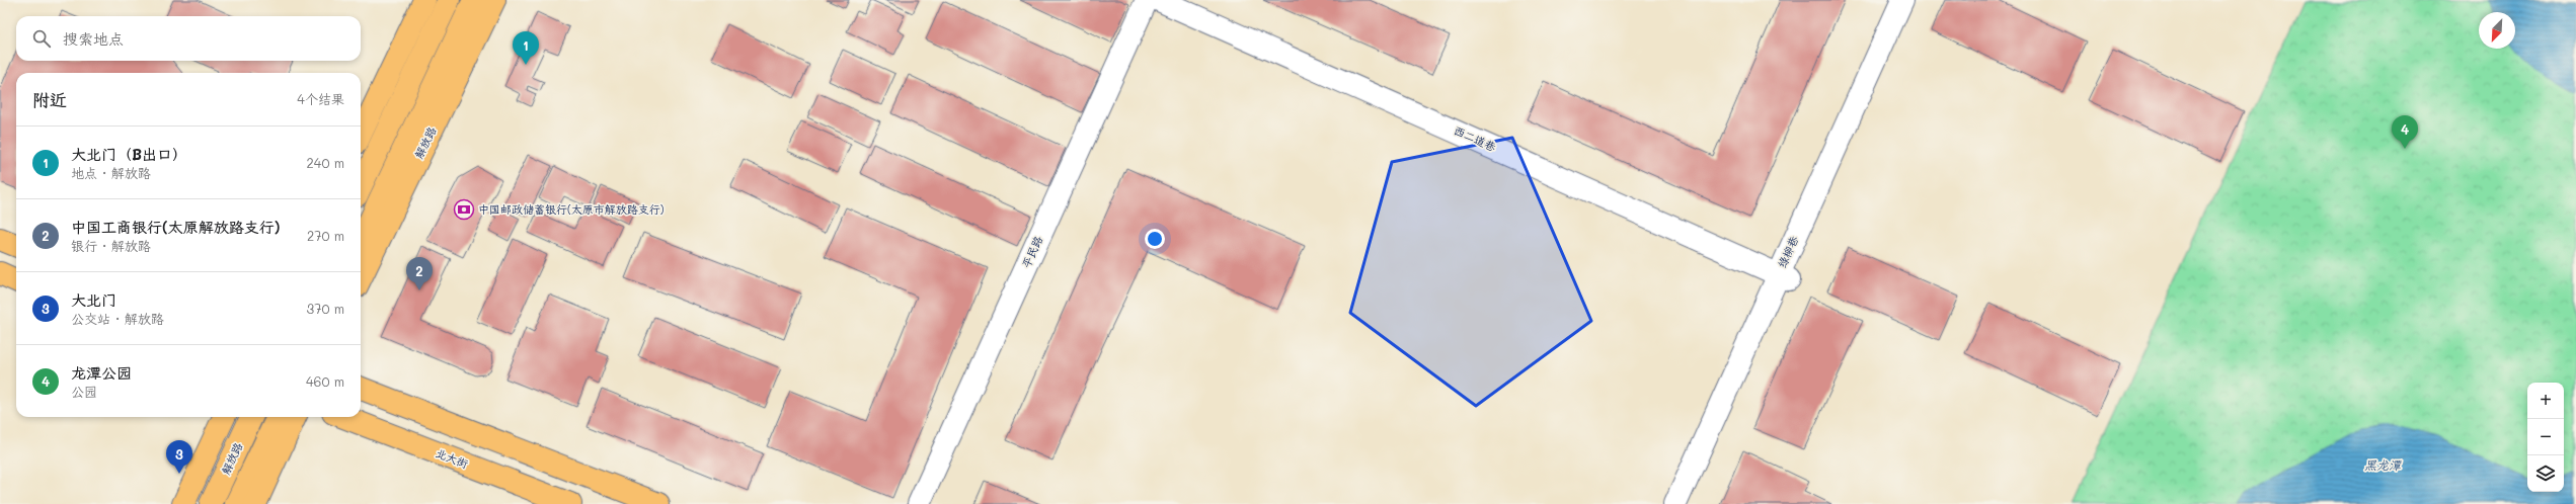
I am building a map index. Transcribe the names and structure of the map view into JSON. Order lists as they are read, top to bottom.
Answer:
{
  "streets": {
    "main road": ["解放路", "北大街"],
    "street": ["西二道巷", "平民路", "绿柳巷"]
  },
  "crossings": [
    ["西二道巷", "平民路"],
    ["西二道巷", "绿柳巷"]
  ],
  "water": ["黑龙潭"],
  "places": {
    "bank": ["中国邮政储蓄银行(太原市解放路支行)"]
  },
  "north": "bottom left",
  "page": {
    "search": "搜索地点",
    "pins": [
      "1",
      "4",
      "2",
      "3"
    ],
    "heading": ["附近", "4个结果"],
    "list": [
      {
        "mark": "1",
        "name": "大北门（B出口）",
        "note": "地点 · 解放路",
        "value": "240 m"
      },
      {
        "mark": "2",
        "name": "中国工商银行(太原解放路支行)",
        "note": "银行 · 解放路",
        "value": "270 m"
      },
      {
        "mark": "3",
        "name": "大北门",
        "note": "公交站 · 解放路",
        "value": "370 m"
      },
      {
        "mark": "4",
        "name": "龙潭公园",
        "note": "公园",
        "value": "460 m"
      }
    ],
    "map_buttons": ["+", "−"]
  }
}
